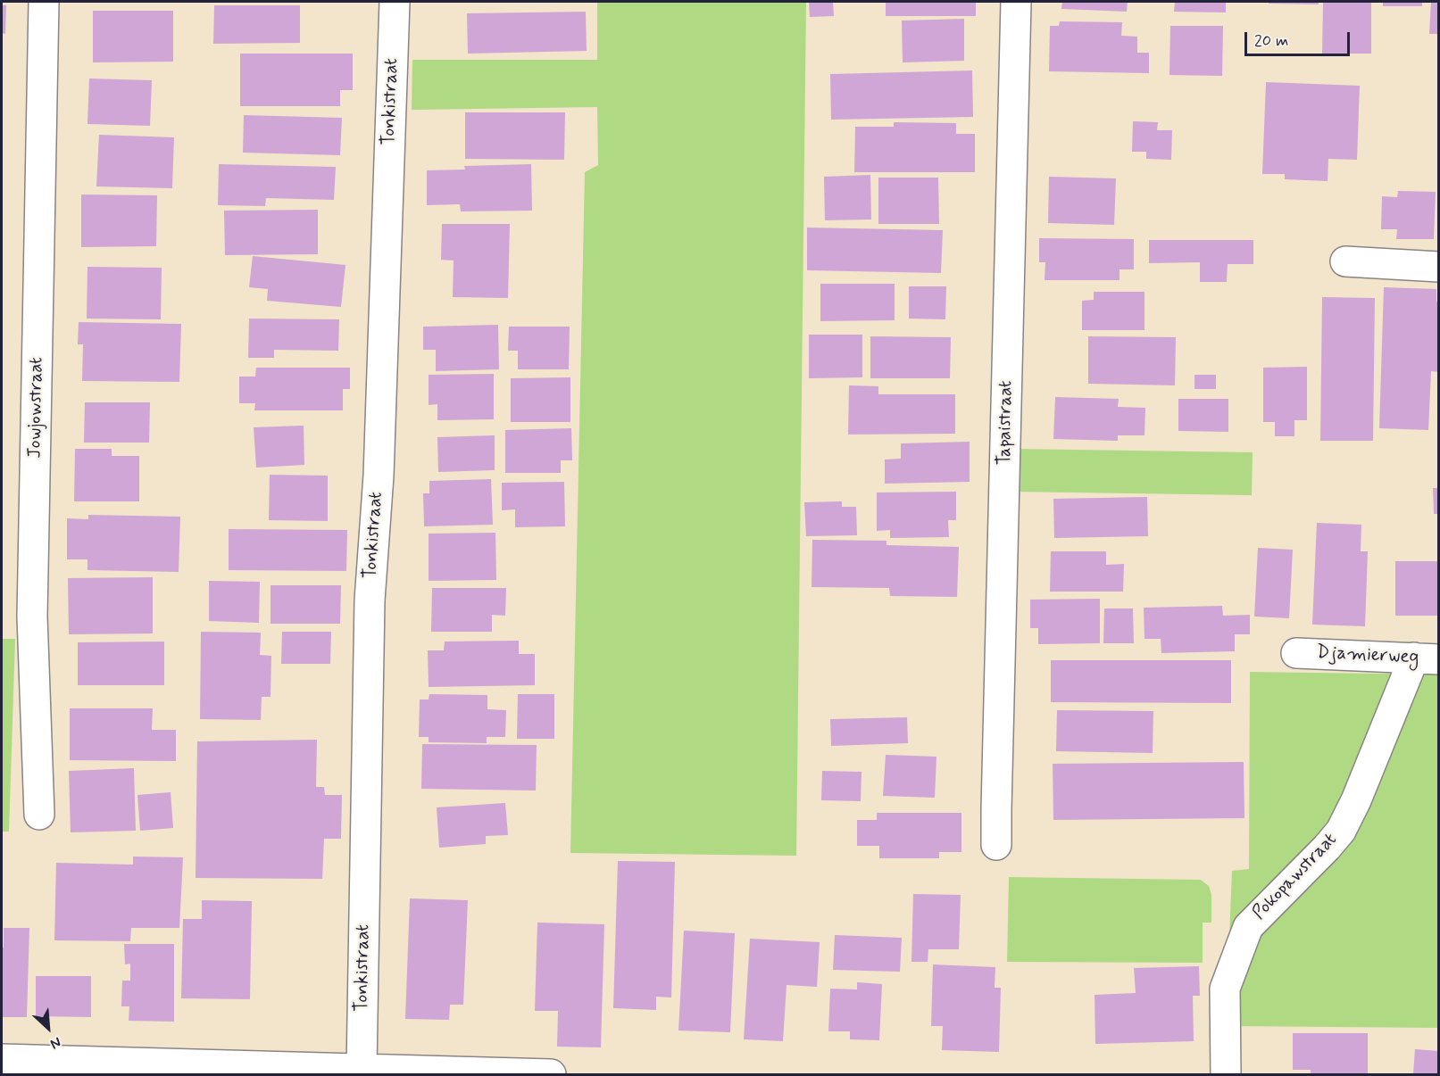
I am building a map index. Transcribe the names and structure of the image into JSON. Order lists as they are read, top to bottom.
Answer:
{
  "streets": {
    "street": [
      "Tonkistraat",
      "Jowjowstraat",
      "Tapaistraat",
      "Djamierweg",
      "Pokopawstraat"
    ]
  },
  "crossings": [
    ["Djamierweg", "Pokopawstraat"]
  ],
  "scale_bar": "20 m",
  "north": "bottom right"
}
